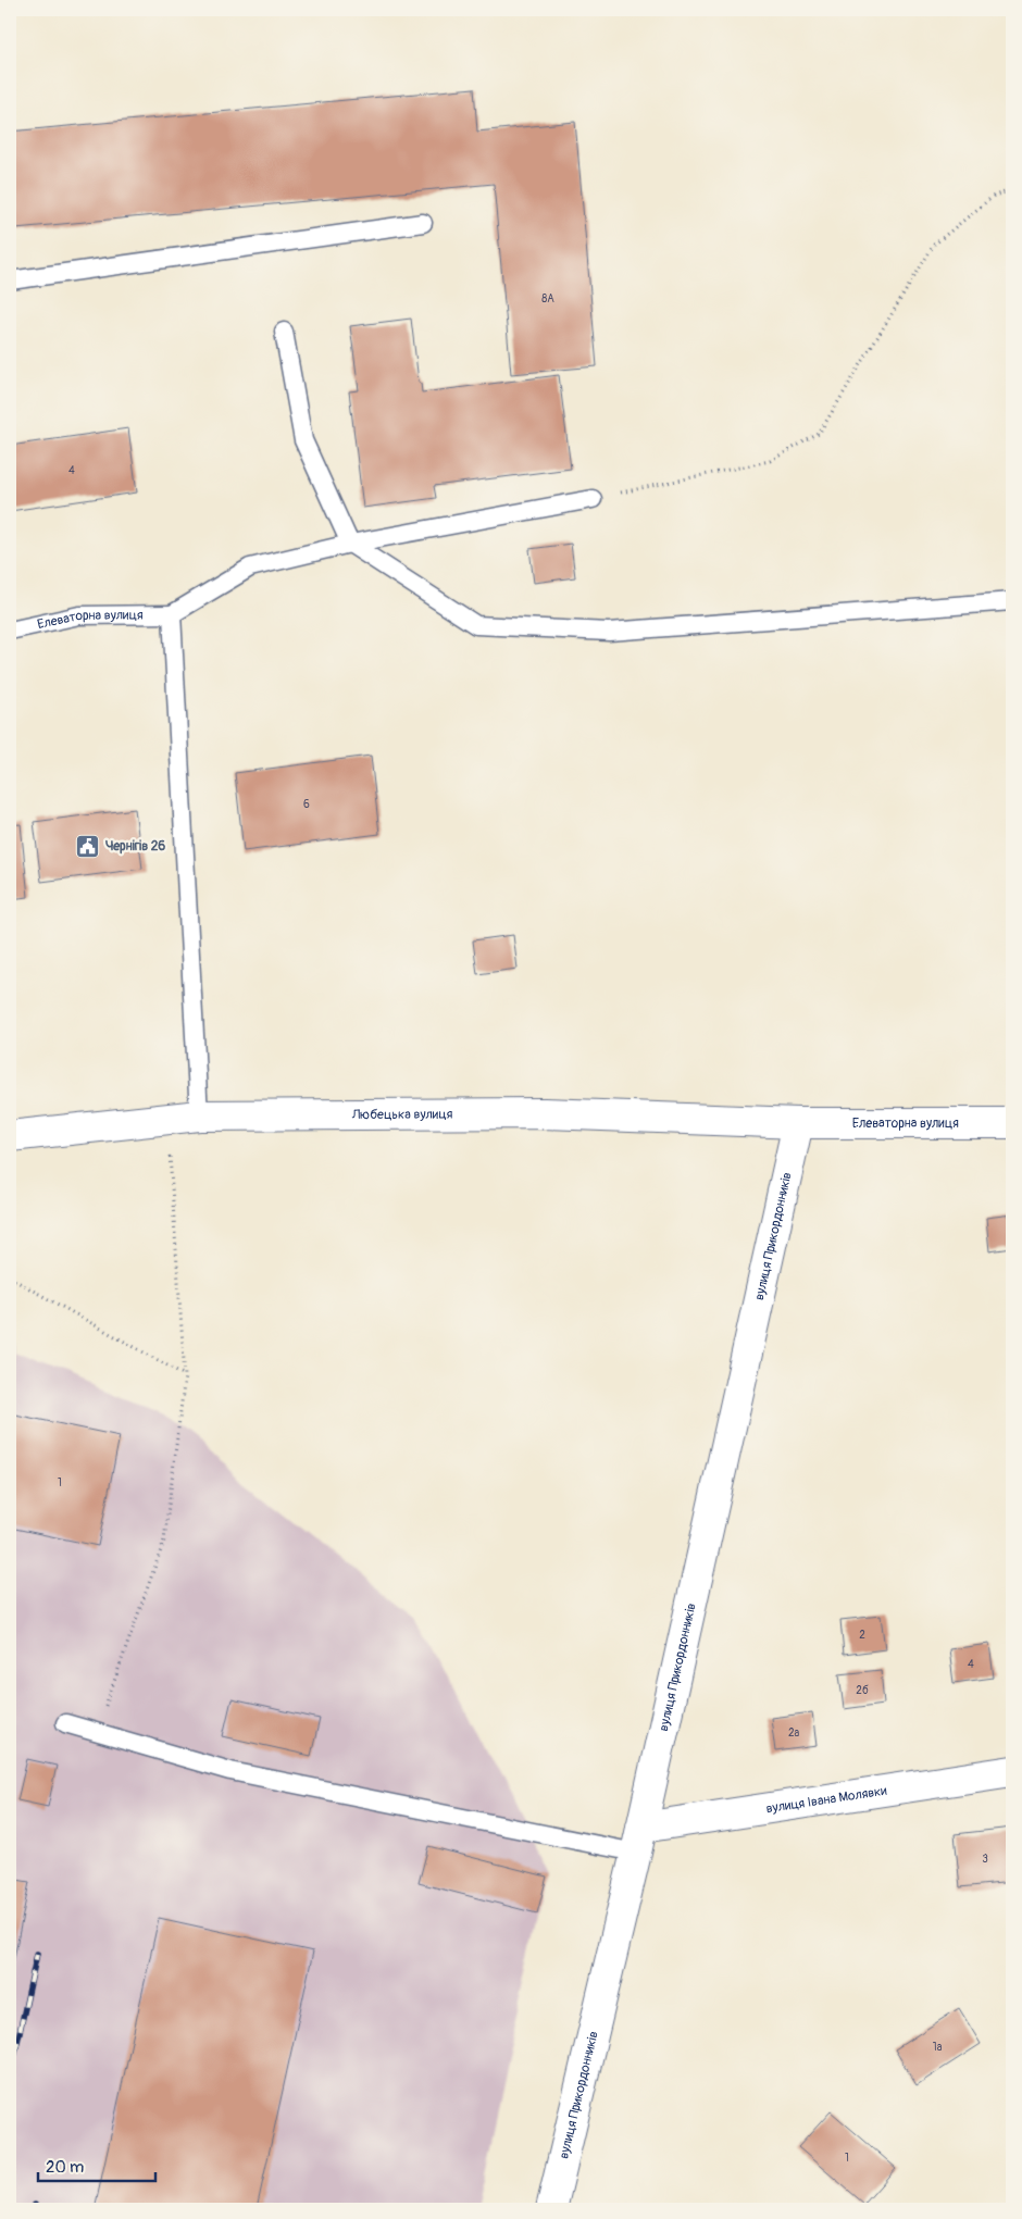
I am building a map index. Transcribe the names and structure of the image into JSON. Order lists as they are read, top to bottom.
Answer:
{
  "streets": {
    "street": [
      "Елеваторна вулиця",
      "Любецька вулиця",
      "вулиця Прикордонників",
      "вулиця Івана Молявки"
    ]
  },
  "crossings": [
    ["Елеваторна вулиця", "Любецька вулиця"],
    ["Елеваторна вулиця", "вулиця Прикордонників"],
    ["Любецька вулиця", "вулиця Прикордонників"],
    ["вулиця Прикордонників", "вулиця Івана Молявки"]
  ],
  "places": {
    "public building": ["Чернігів 26"]
  },
  "house_numbers": [
    "8А",
    "4",
    "6",
    "1",
    "2",
    "4",
    "2б",
    "2а",
    "3",
    "1а",
    "1"
  ],
  "scale_bar": "20 m"
}
